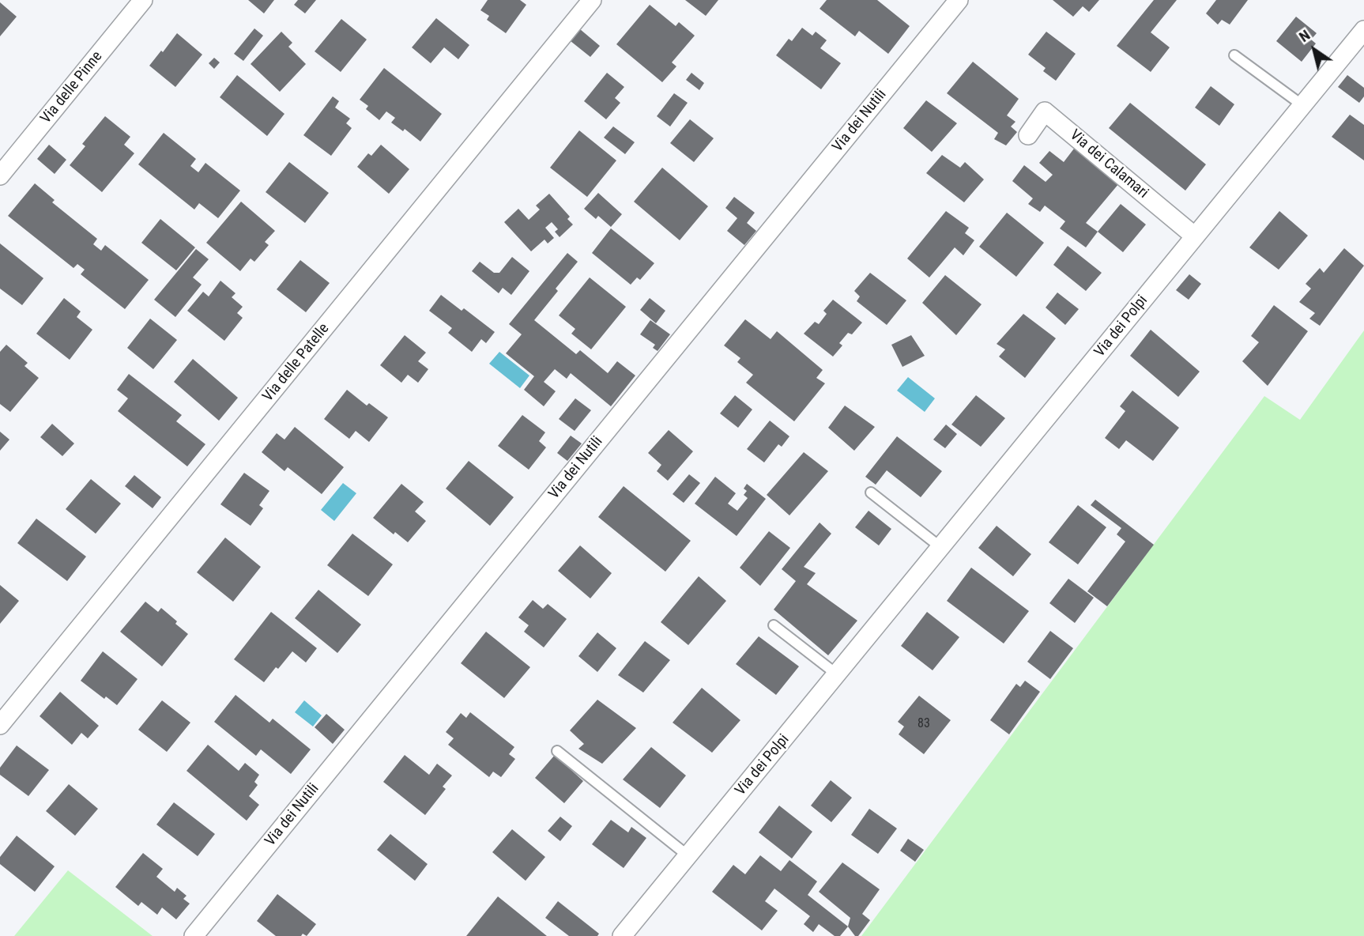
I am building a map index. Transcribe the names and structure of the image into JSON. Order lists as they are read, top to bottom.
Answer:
{
  "streets": {
    "street": [
      "Via delle Pinne",
      "Via dei Nutili",
      "Via dei Calamari",
      "Via dei Polpi",
      "Via delle Patelle"
    ]
  },
  "crossings": [
    ["Via dei Calamari", "Via dei Polpi"]
  ],
  "house_numbers": ["83"],
  "north": "top left"
}
